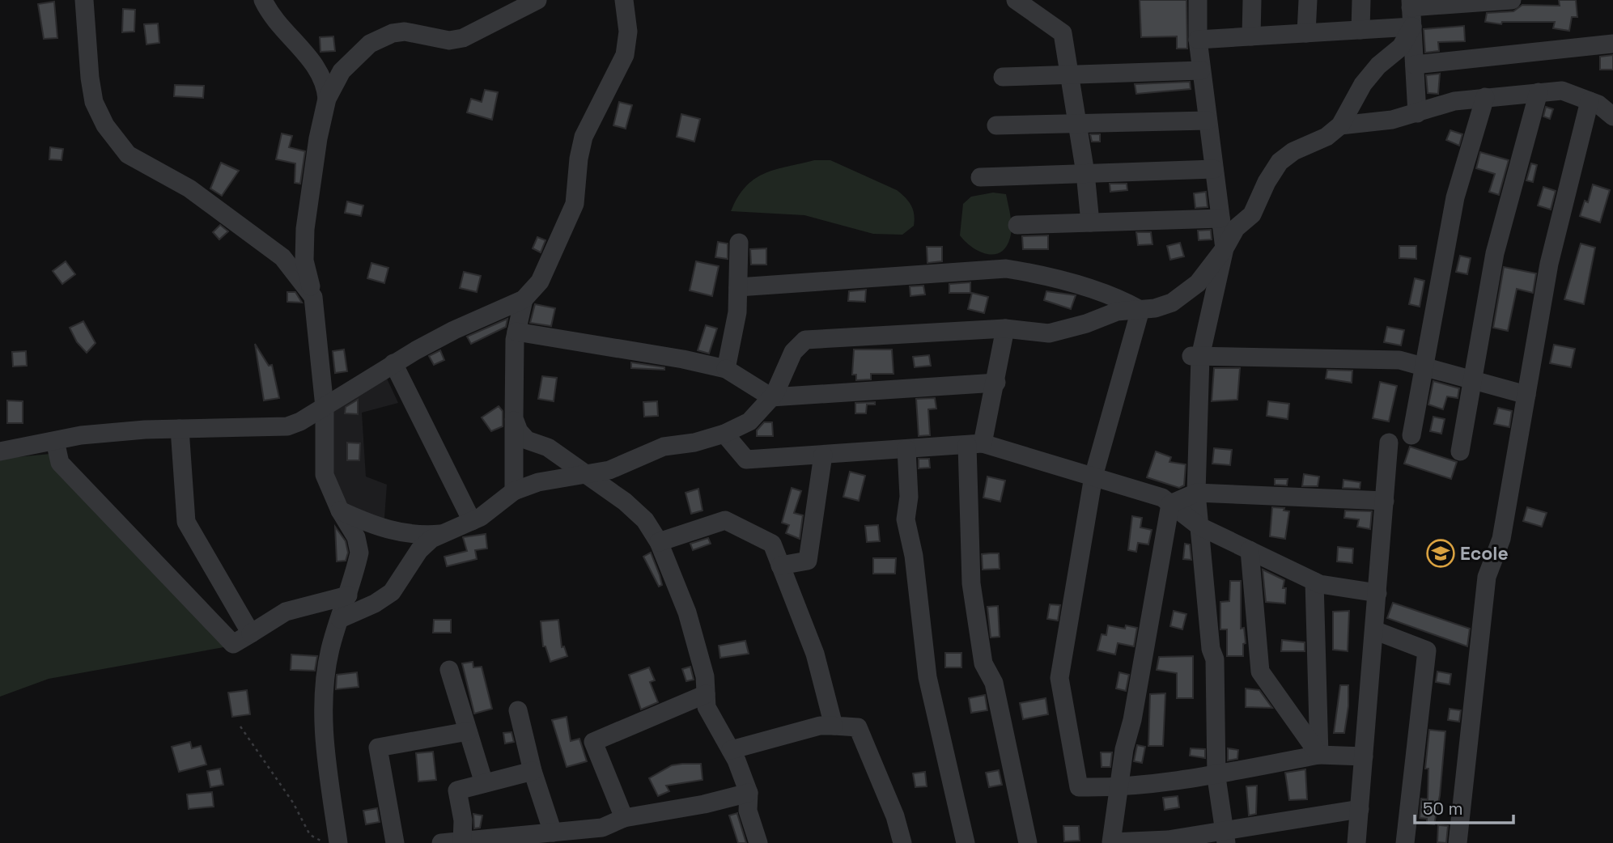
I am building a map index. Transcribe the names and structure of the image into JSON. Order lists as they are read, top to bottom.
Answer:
{
  "places": {
    "school or university": ["Ecole"]
  },
  "scale_bar": "50 m"
}
